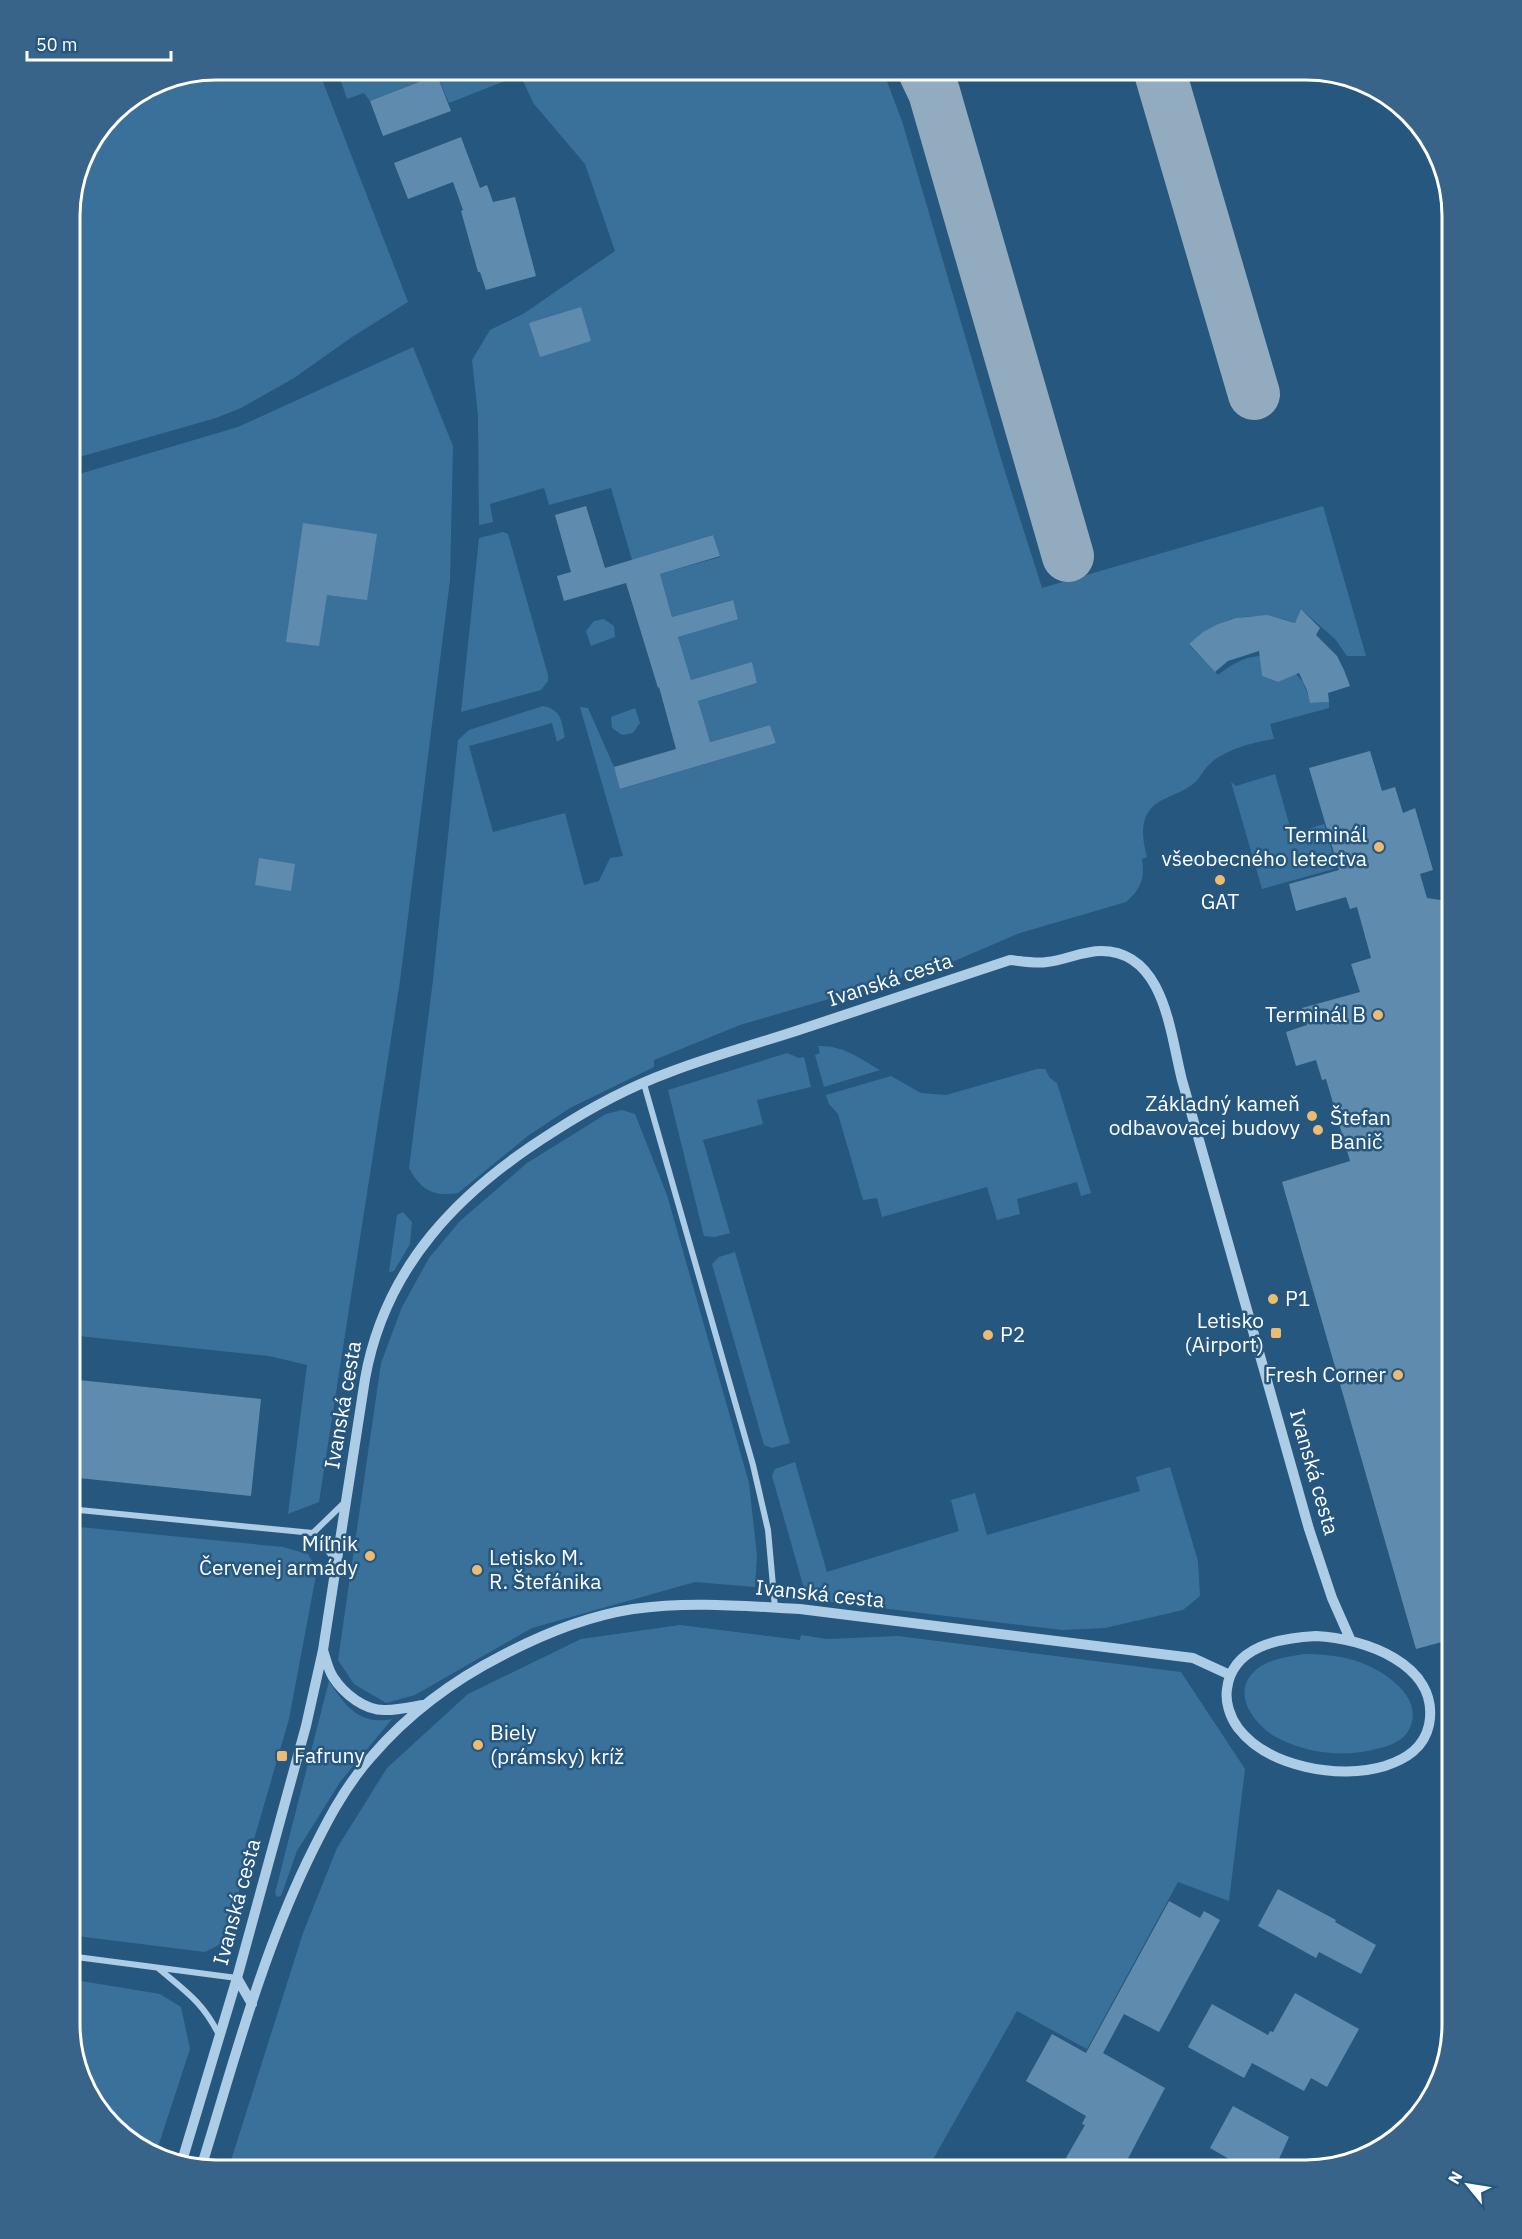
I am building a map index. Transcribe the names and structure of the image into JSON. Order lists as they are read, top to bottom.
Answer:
{
  "streets": {
    "street": ["Ivanská cesta"]
  },
  "places": {
    "other": [
      "Terminál všeobecného letectva",
      "GAT",
      "Terminál B",
      "Základný kameň odbavovacej budovy",
      "Štefan Banič",
      "P1",
      "P2",
      "Fresh Corner",
      "Míľnik Červenej armády",
      "Letisko M. R. Štefánika",
      "Biely (prámsky) kríž"
    ],
    "transit": ["Letisko (Airport)", "Fafruny"]
  },
  "scale_bar": "50 m",
  "north": "top left"
}
